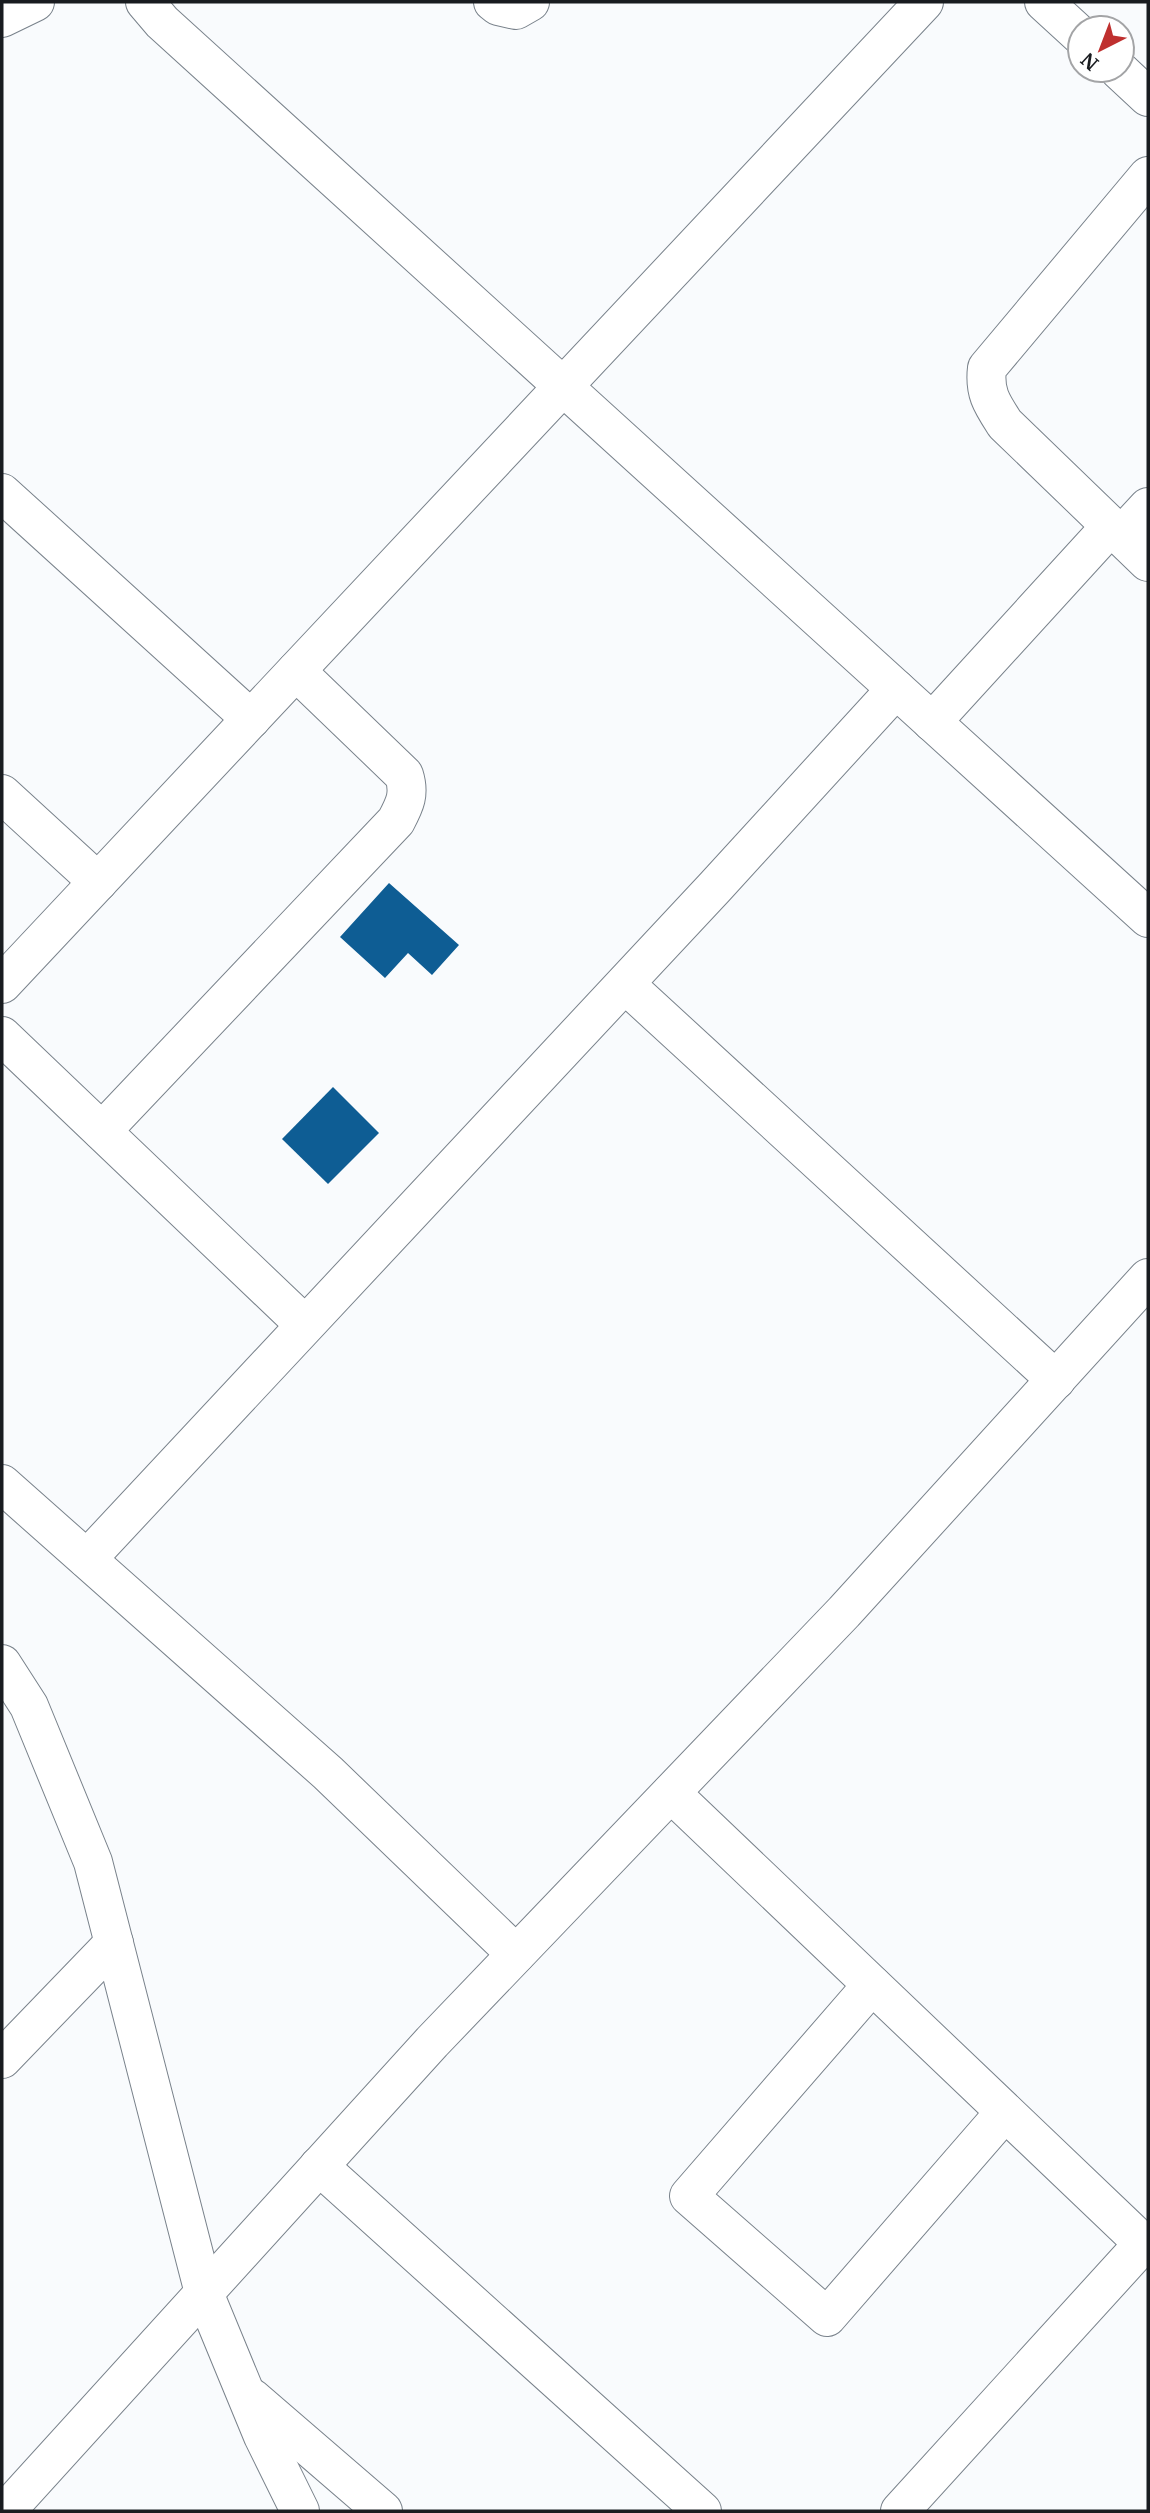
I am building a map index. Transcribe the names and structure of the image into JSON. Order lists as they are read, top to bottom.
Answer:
{
  "north": "bottom left"
}
